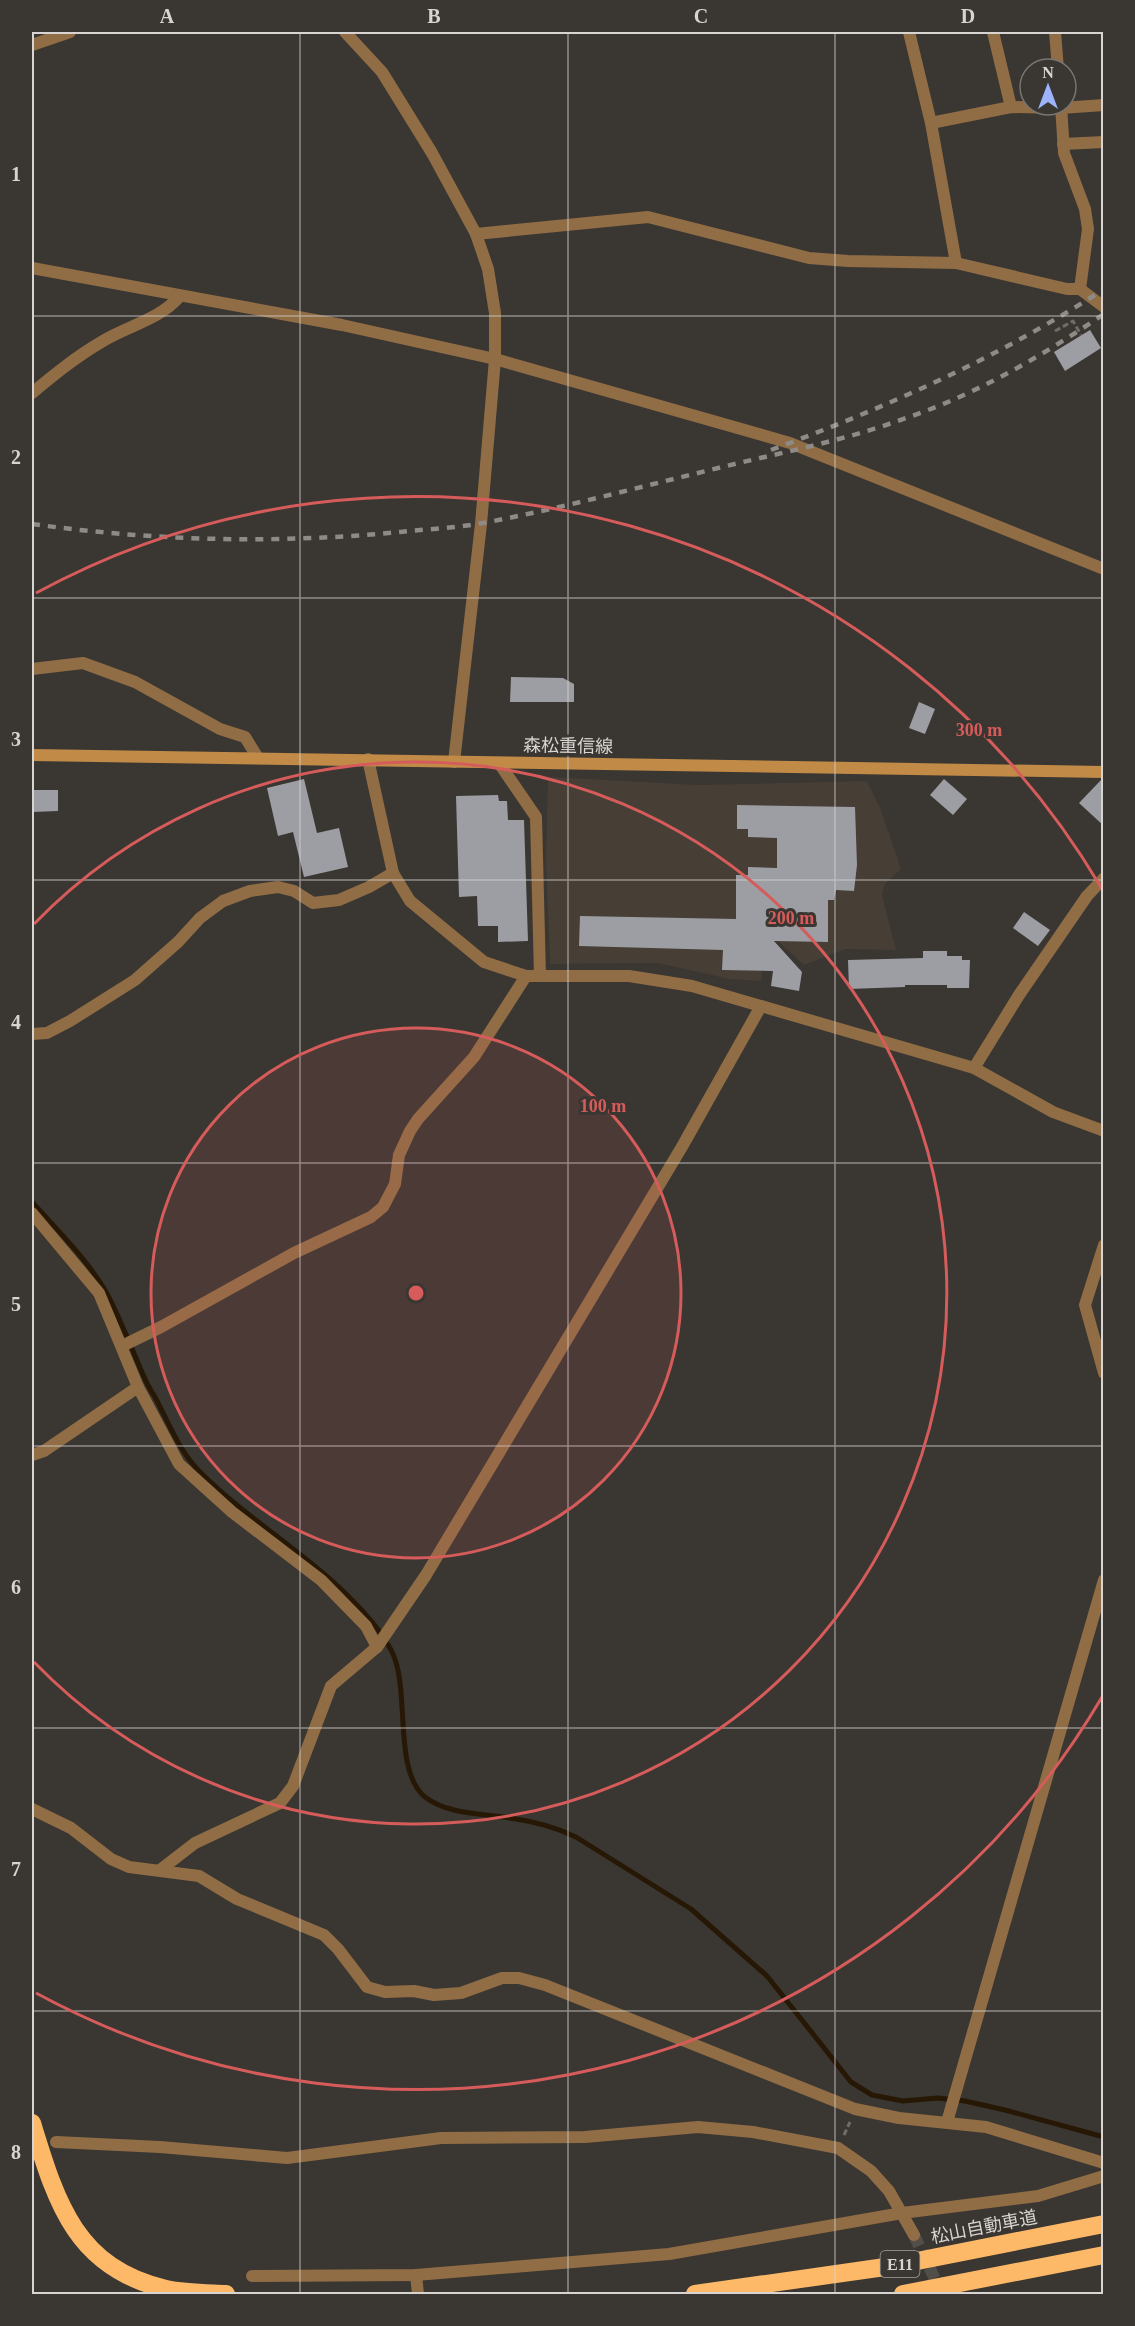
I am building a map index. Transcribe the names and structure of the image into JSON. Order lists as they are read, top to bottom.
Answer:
{
  "streets": {
    "highway": ["松山自動車道", "E11"],
    "main road": ["森松重信線"]
  },
  "north": "top",
  "grid": {
    "columns": [
      "A",
      "B",
      "C",
      "D"
    ],
    "rows": [
      "1",
      "2",
      "3",
      "4",
      "5",
      "6",
      "7",
      "8"
    ]
  },
  "rings": ["300 m", "200 m", "100 m"]
}
